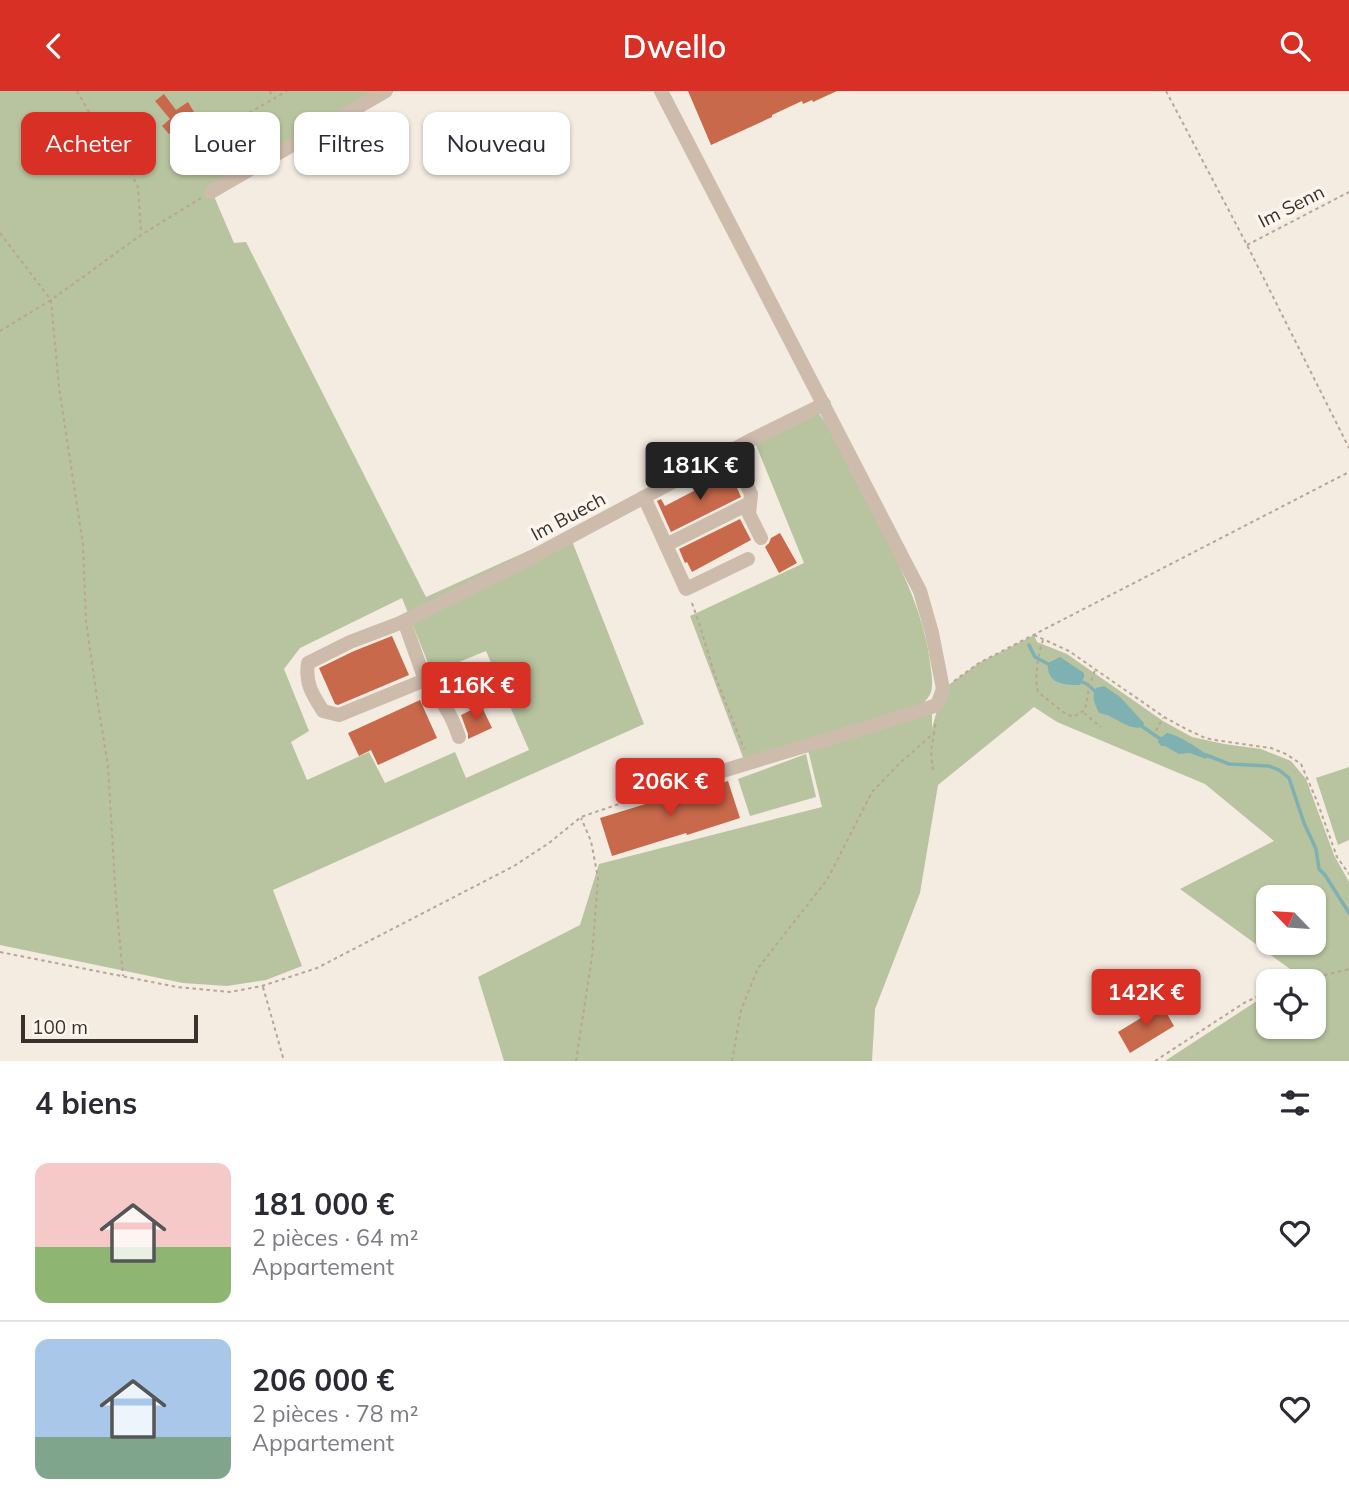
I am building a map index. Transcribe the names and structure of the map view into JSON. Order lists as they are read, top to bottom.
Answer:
{
  "streets": {
    "lane": ["Im Buech"],
    "path": ["Im Senn"]
  },
  "scale_bar": "100 m",
  "north": "top left",
  "page": {
    "header": "Dwello",
    "chip": [
      "Acheter",
      "Louer",
      "Filtres",
      "Nouveau"
    ],
    "price": [
      "181K €",
      "116K €",
      "206K €",
      "142K €"
    ],
    "scale": "100 m",
    "heading": "4 biens",
    "list": [
      {
        "name": "181 000 €",
        "note": "2 pièces · 64 m² · Appartement"
      },
      {
        "name": "206 000 €",
        "note": "2 pièces · 78 m² · Appartement"
      }
    ]
  }
}
